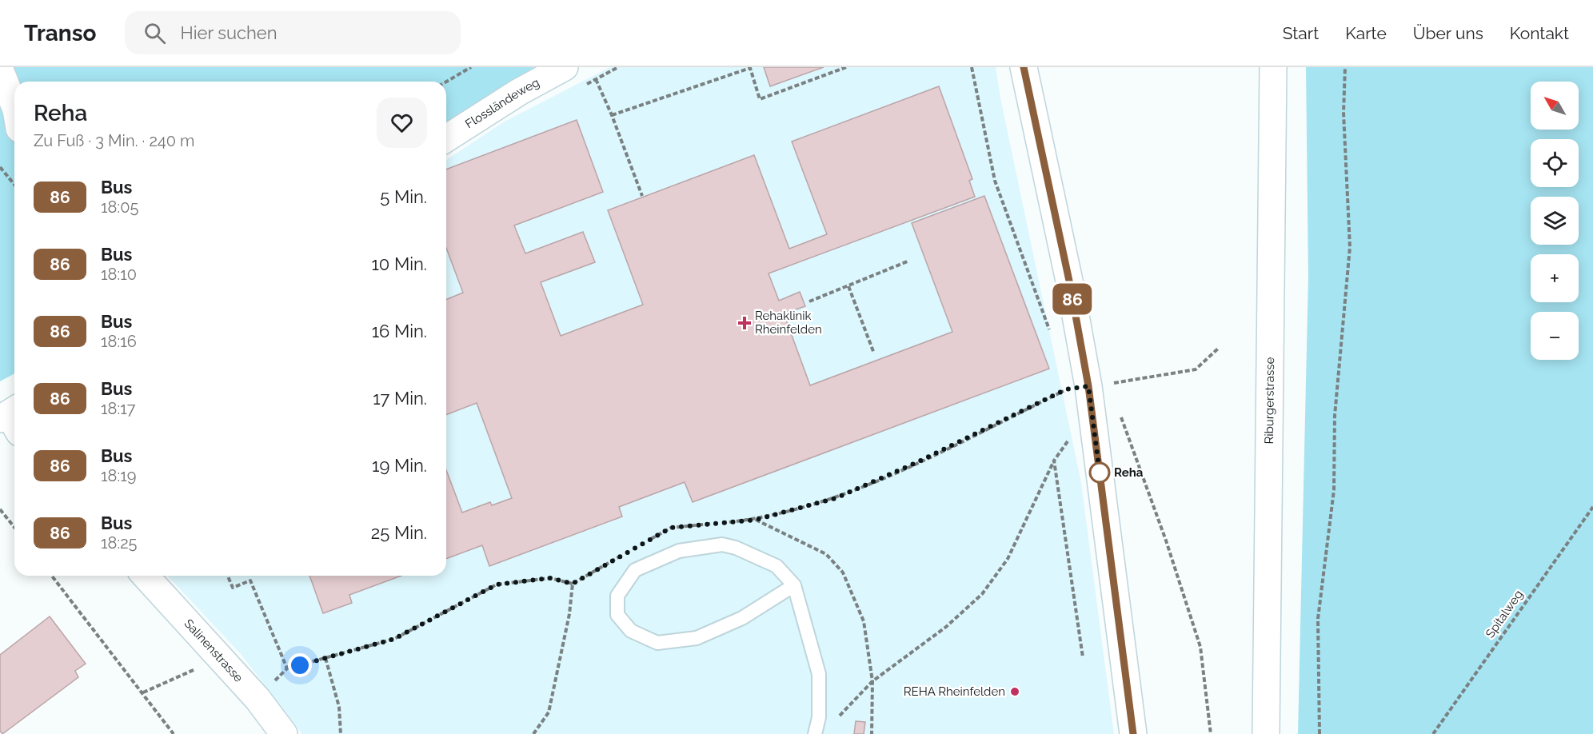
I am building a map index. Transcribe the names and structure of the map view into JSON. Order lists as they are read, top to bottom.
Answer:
{
  "streets": {
    "street": ["Flossländeweg", "Riburgerstrasse", "Salinenstrasse"],
    "path": ["Spitalweg"]
  },
  "places": {
    "health": ["Rehaklinik Rheinfelden"],
    "other": ["Reha", "REHA Rheinfelden"]
  },
  "lines": ["bus line 86"],
  "north": "top left",
  "page": {
    "header": "Transo",
    "search": "Hier suchen",
    "nav": [
      "Start",
      "Karte",
      "Über uns",
      "Kontakt"
    ],
    "on_map": "86",
    "map_buttons": ["+", "−"],
    "heading": ["Reha", "Zu Fuß · 3 Min. · 240 m"],
    "list": [
      {
        "mark": "86",
        "name": "Bus",
        "note": "18:05",
        "value": "5 Min."
      },
      {
        "mark": "86",
        "name": "Bus",
        "note": "18:10",
        "value": "10 Min."
      },
      {
        "mark": "86",
        "name": "Bus",
        "note": "18:16",
        "value": "16 Min."
      },
      {
        "mark": "86",
        "name": "Bus",
        "note": "18:17",
        "value": "17 Min."
      },
      {
        "mark": "86",
        "name": "Bus",
        "note": "18:19",
        "value": "19 Min."
      },
      {
        "mark": "86",
        "name": "Bus",
        "note": "18:25",
        "value": "25 Min."
      }
    ]
  }
}
